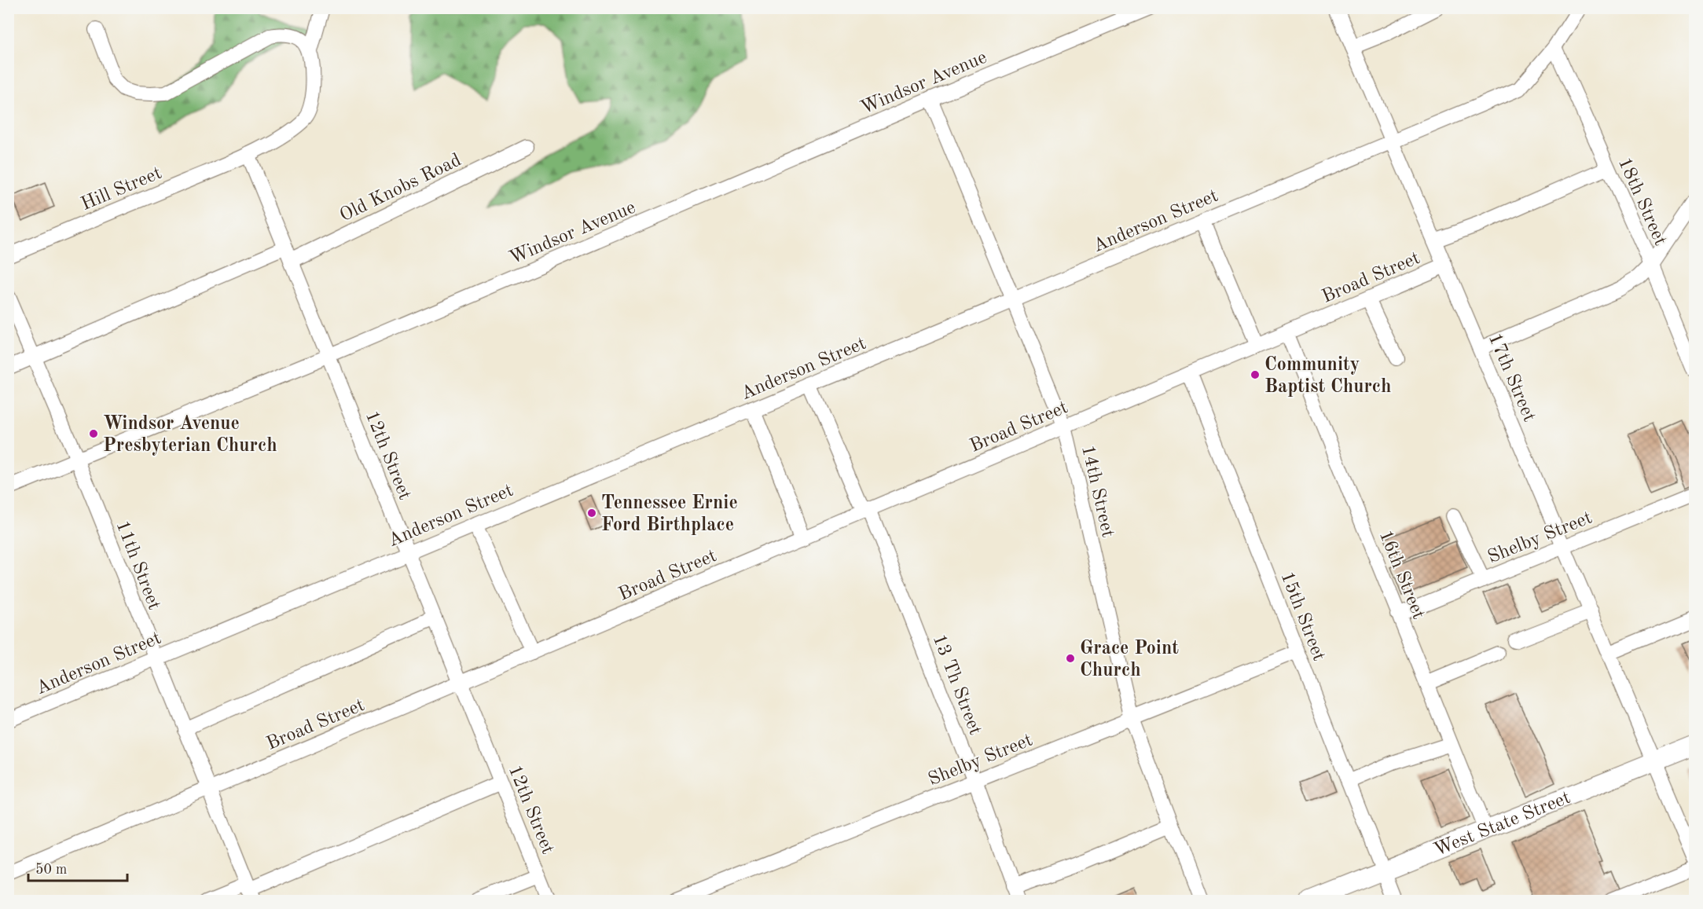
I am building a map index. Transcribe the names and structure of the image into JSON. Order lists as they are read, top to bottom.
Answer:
{
  "streets": {
    "main road": ["West State Street"],
    "street": [
      "Windsor Avenue",
      "Old Knobs Road",
      "Hill Street",
      "18th Street",
      "Anderson Street",
      "Broad Street",
      "17th Street",
      "12th Street",
      "14th Street",
      "Shelby Street",
      "11th Street",
      "16th Street",
      "15th Street",
      "13 Th Street"
    ]
  },
  "crossings": [
    ["Windsor Avenue", "12th Street"],
    ["Windsor Avenue", "14th Street"],
    ["Windsor Avenue", "11th Street"],
    ["Old Knobs Road", "12th Street"],
    ["Old Knobs Road", "11th Street"],
    ["Hill Street", "12th Street"],
    ["18th Street", "Anderson Street"],
    ["Anderson Street", "17th Street"],
    ["Anderson Street", "12th Street"],
    ["Anderson Street", "14th Street"],
    ["Anderson Street", "11th Street"],
    ["Anderson Street", "13 Th Street"],
    ["Broad Street", "17th Street"],
    ["Broad Street", "12th Street"],
    ["Broad Street", "14th Street"],
    ["Broad Street", "11th Street"],
    ["Broad Street", "16th Street"],
    ["Broad Street", "15th Street"],
    ["Broad Street", "13 Th Street"],
    ["17th Street", "Shelby Street"],
    ["17th Street", "West State Street"],
    ["14th Street", "Shelby Street"],
    ["Shelby Street", "16th Street"],
    ["Shelby Street", "15th Street"],
    ["Shelby Street", "13 Th Street"],
    ["16th Street", "West State Street"],
    ["15th Street", "West State Street"]
  ],
  "places": [
    "Community Baptist Church",
    "Windsor Avenue Presbyterian Church",
    "Tennessee Ernie Ford Birthplace",
    "Grace Point Church"
  ],
  "scale_bar": "50 m"
}
